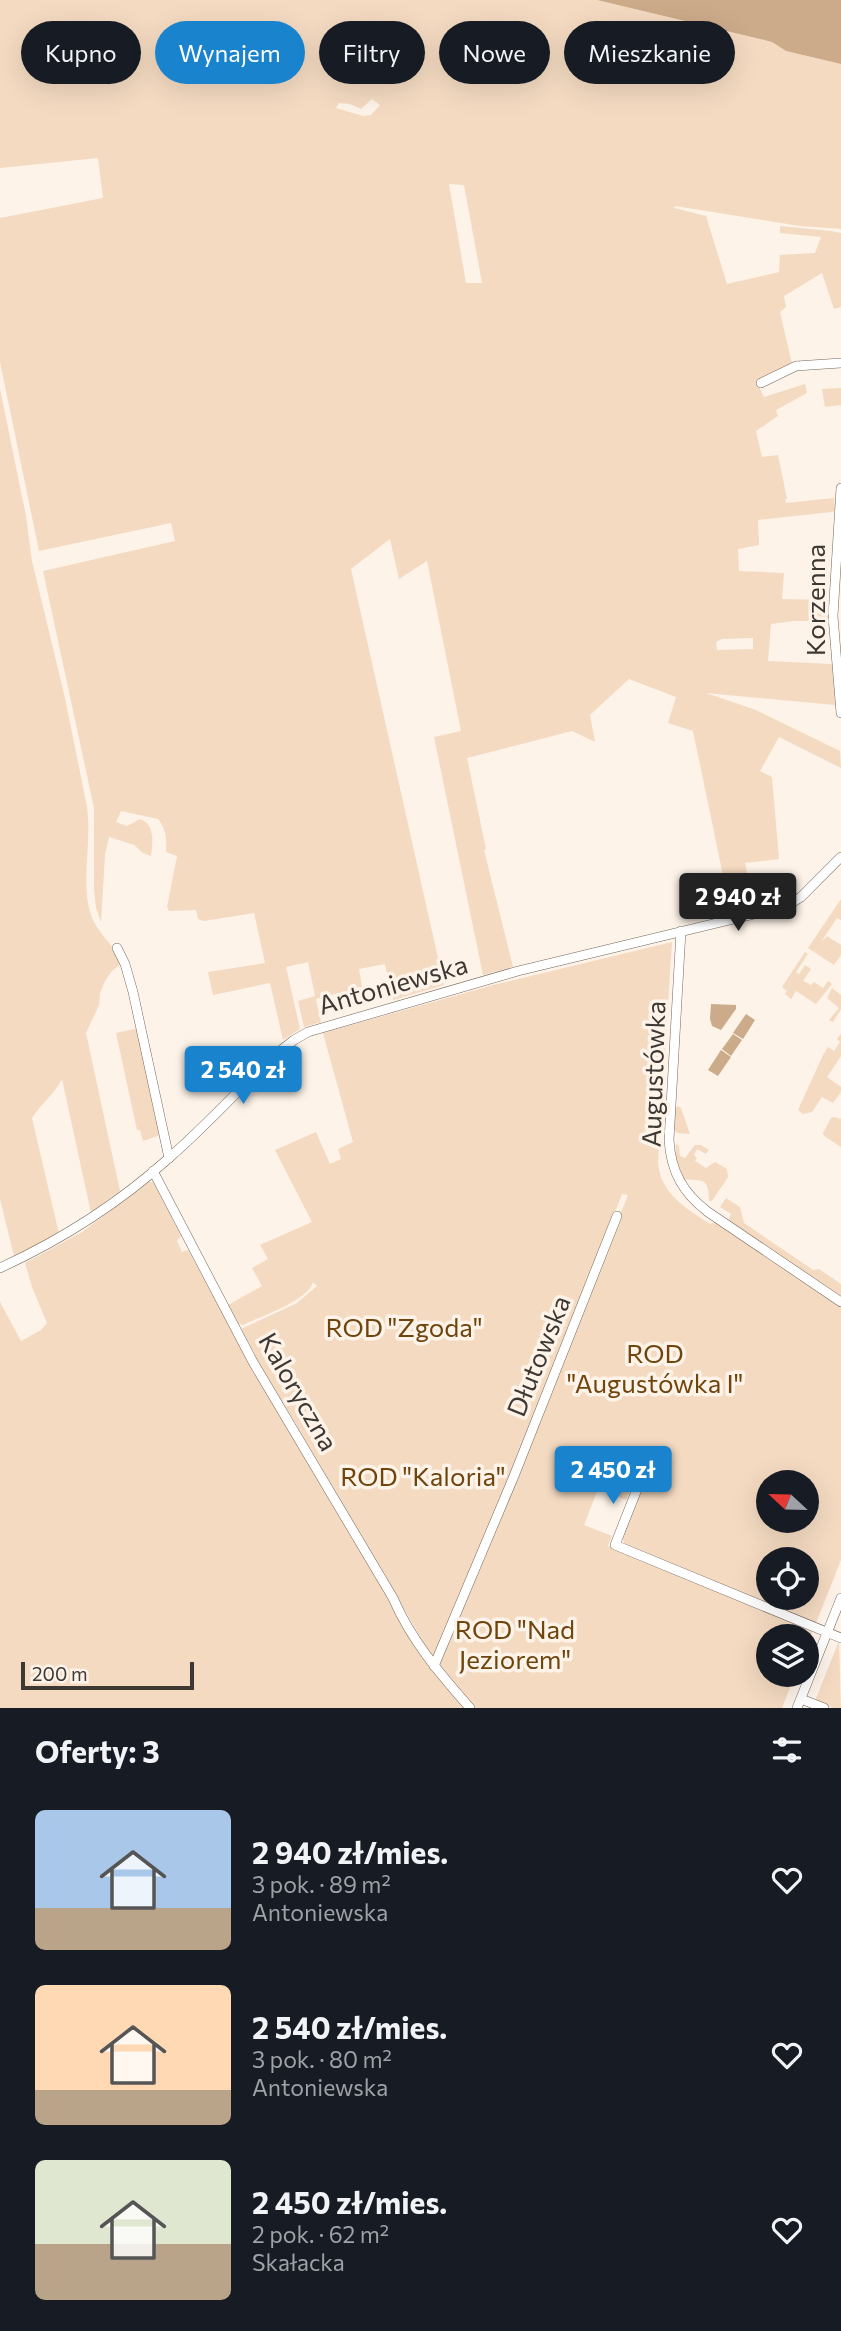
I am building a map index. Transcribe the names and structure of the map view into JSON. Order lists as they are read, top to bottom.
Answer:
{
  "streets": {
    "street": [
      "Korzenna",
      "Antoniewska",
      "Augustówka",
      "Dłutowska",
      "Kaloryczna"
    ]
  },
  "crossings": [
    ["Antoniewska", "Augustówka"],
    ["Antoniewska", "Kaloryczna"],
    ["Dłutowska", "Kaloryczna"]
  ],
  "parks": [
    "ROD \"Zgoda\"",
    "ROD \"Augustówka I\"",
    "ROD \"Kaloria\"",
    "ROD \"Nad Jeziorem\""
  ],
  "scale_bar": "200 m",
  "north": "left",
  "page": {
    "chip": [
      "Kupno",
      "Wynajem",
      "Filtry",
      "Nowe",
      "Mieszkanie"
    ],
    "price": ["2 940 zł", "2 540 zł", "2 450 zł"],
    "scale": "200 m",
    "heading": "Oferty: 3",
    "list": [
      {
        "name": "2 940 zł/mies.",
        "note": "3 pok. · 89 m² · Antoniewska"
      },
      {
        "name": "2 540 zł/mies.",
        "note": "3 pok. · 80 m² · Antoniewska"
      },
      {
        "name": "2 450 zł/mies.",
        "note": "2 pok. · 62 m² · Skałacka"
      }
    ]
  }
}
